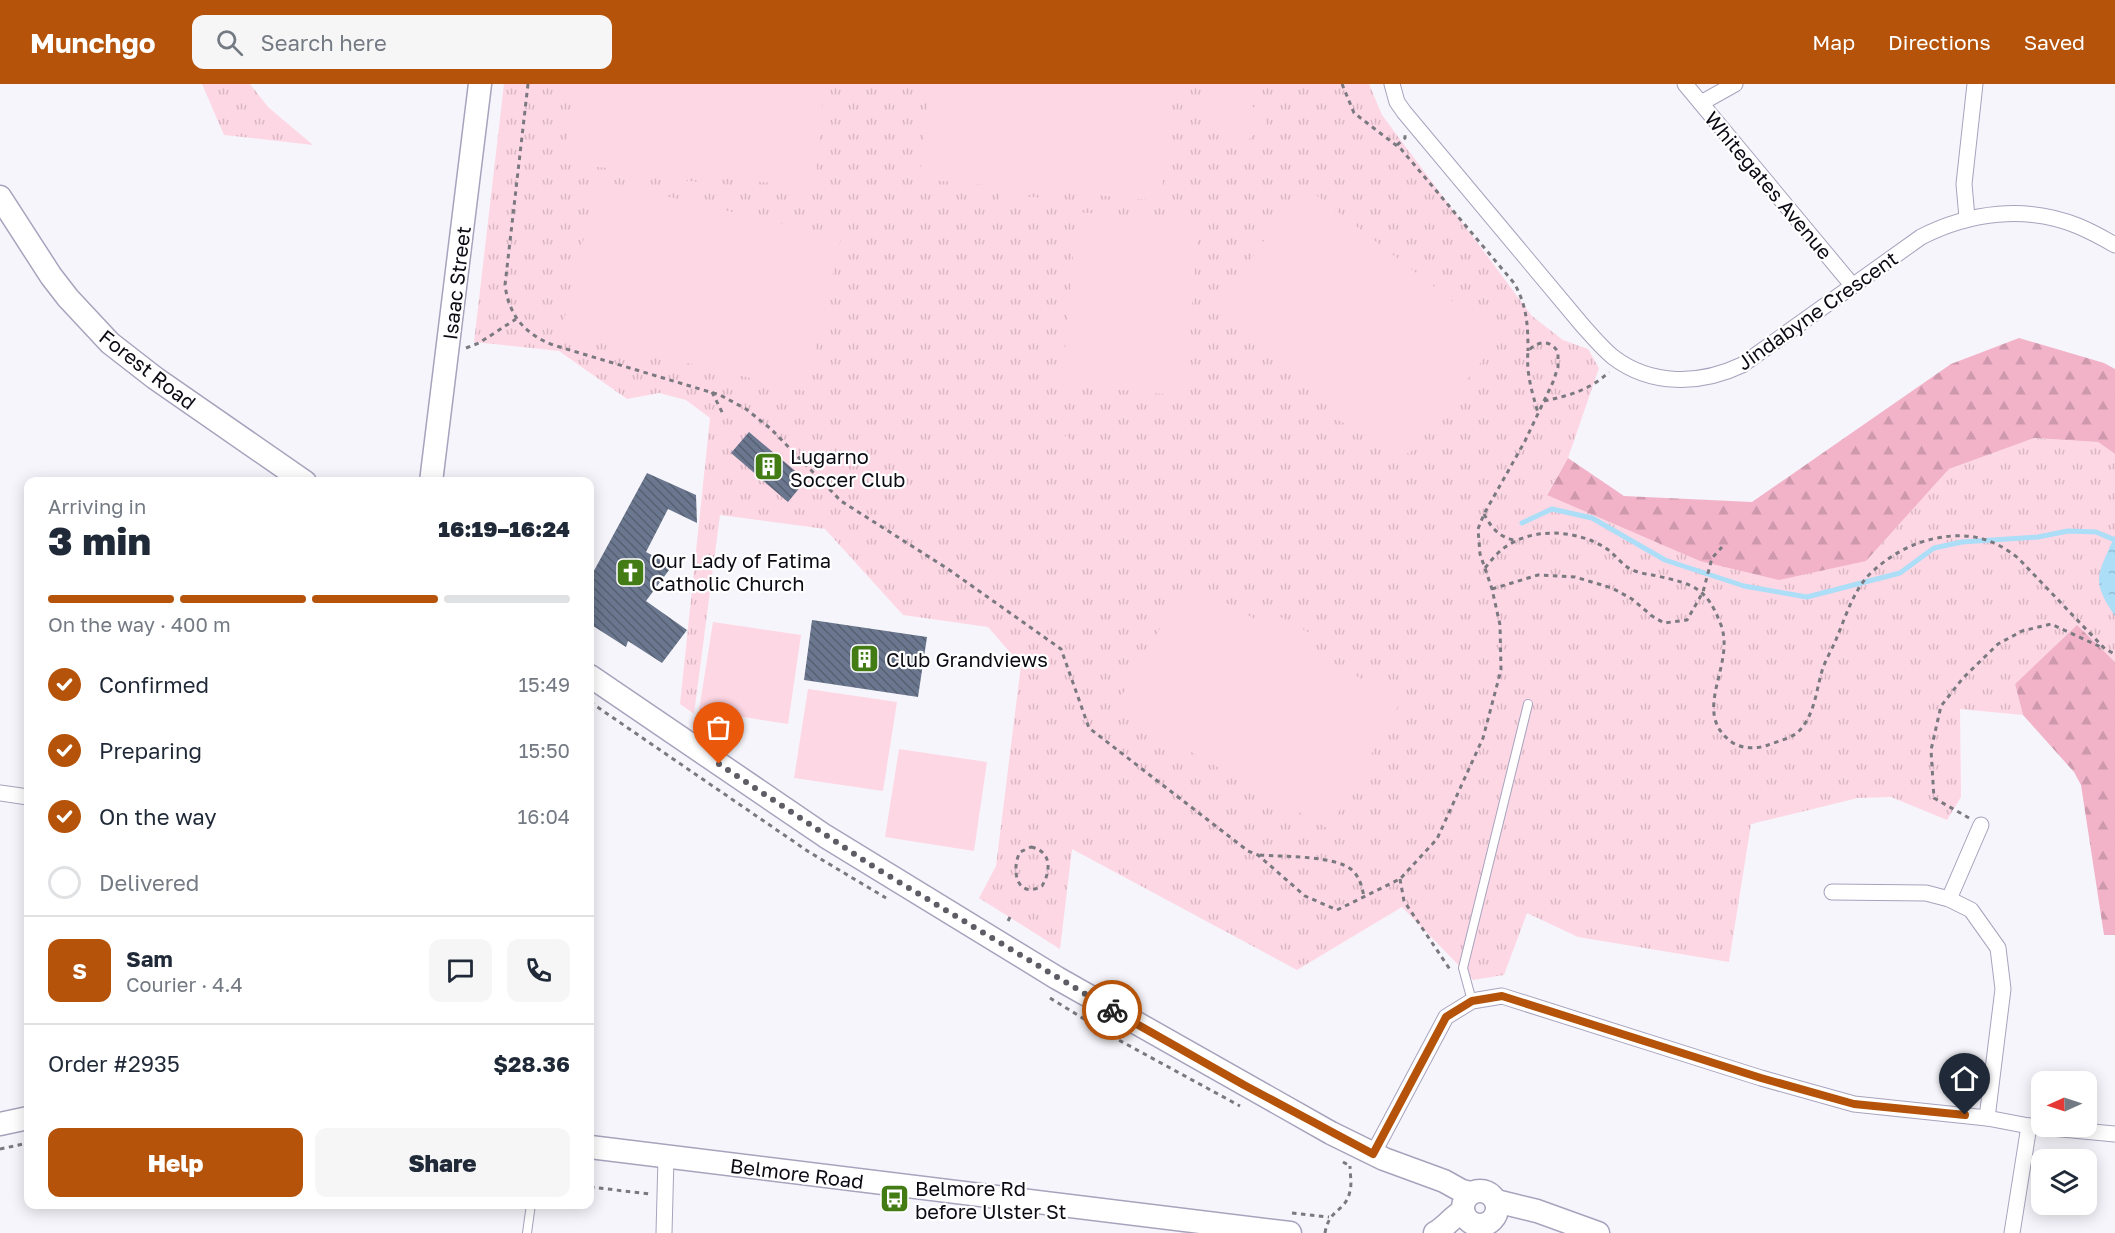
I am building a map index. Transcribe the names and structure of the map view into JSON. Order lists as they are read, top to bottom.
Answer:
{
  "streets": {
    "street": [
      "Whitegates Avenue",
      "Isaac Street",
      "Jindabyne Crescent",
      "Forest Road",
      "Belmore Road"
    ]
  },
  "crossings": [
    ["Whitegates Avenue", "Jindabyne Crescent"]
  ],
  "places": {
    "building": ["Lugarno Soccer Club", "Club Grandviews"],
    "church": ["Our Lady of Fatima Catholic Church"],
    "bus stop": ["Belmore Rd before Ulster St"]
  },
  "north": "left",
  "page": {
    "header": "Munchgo",
    "search": "Search here",
    "nav": ["Map", "Directions", "Saved"],
    "heading": ["3 min", "Arriving in", "16:19–16:24"],
    "panel": [
      "Sam",
      "Courier · 4.4",
      "Order #2935",
      "$28.36"
    ],
    "bar": "On the way · 400 m",
    "list": [
      ["Confirmed", "15:49"],
      ["Preparing", "15:50"],
      ["On the way", "16:04"],
      "Delivered"
    ],
    "round": "S",
    "buttons": ["Help", "Share"]
  }
}
